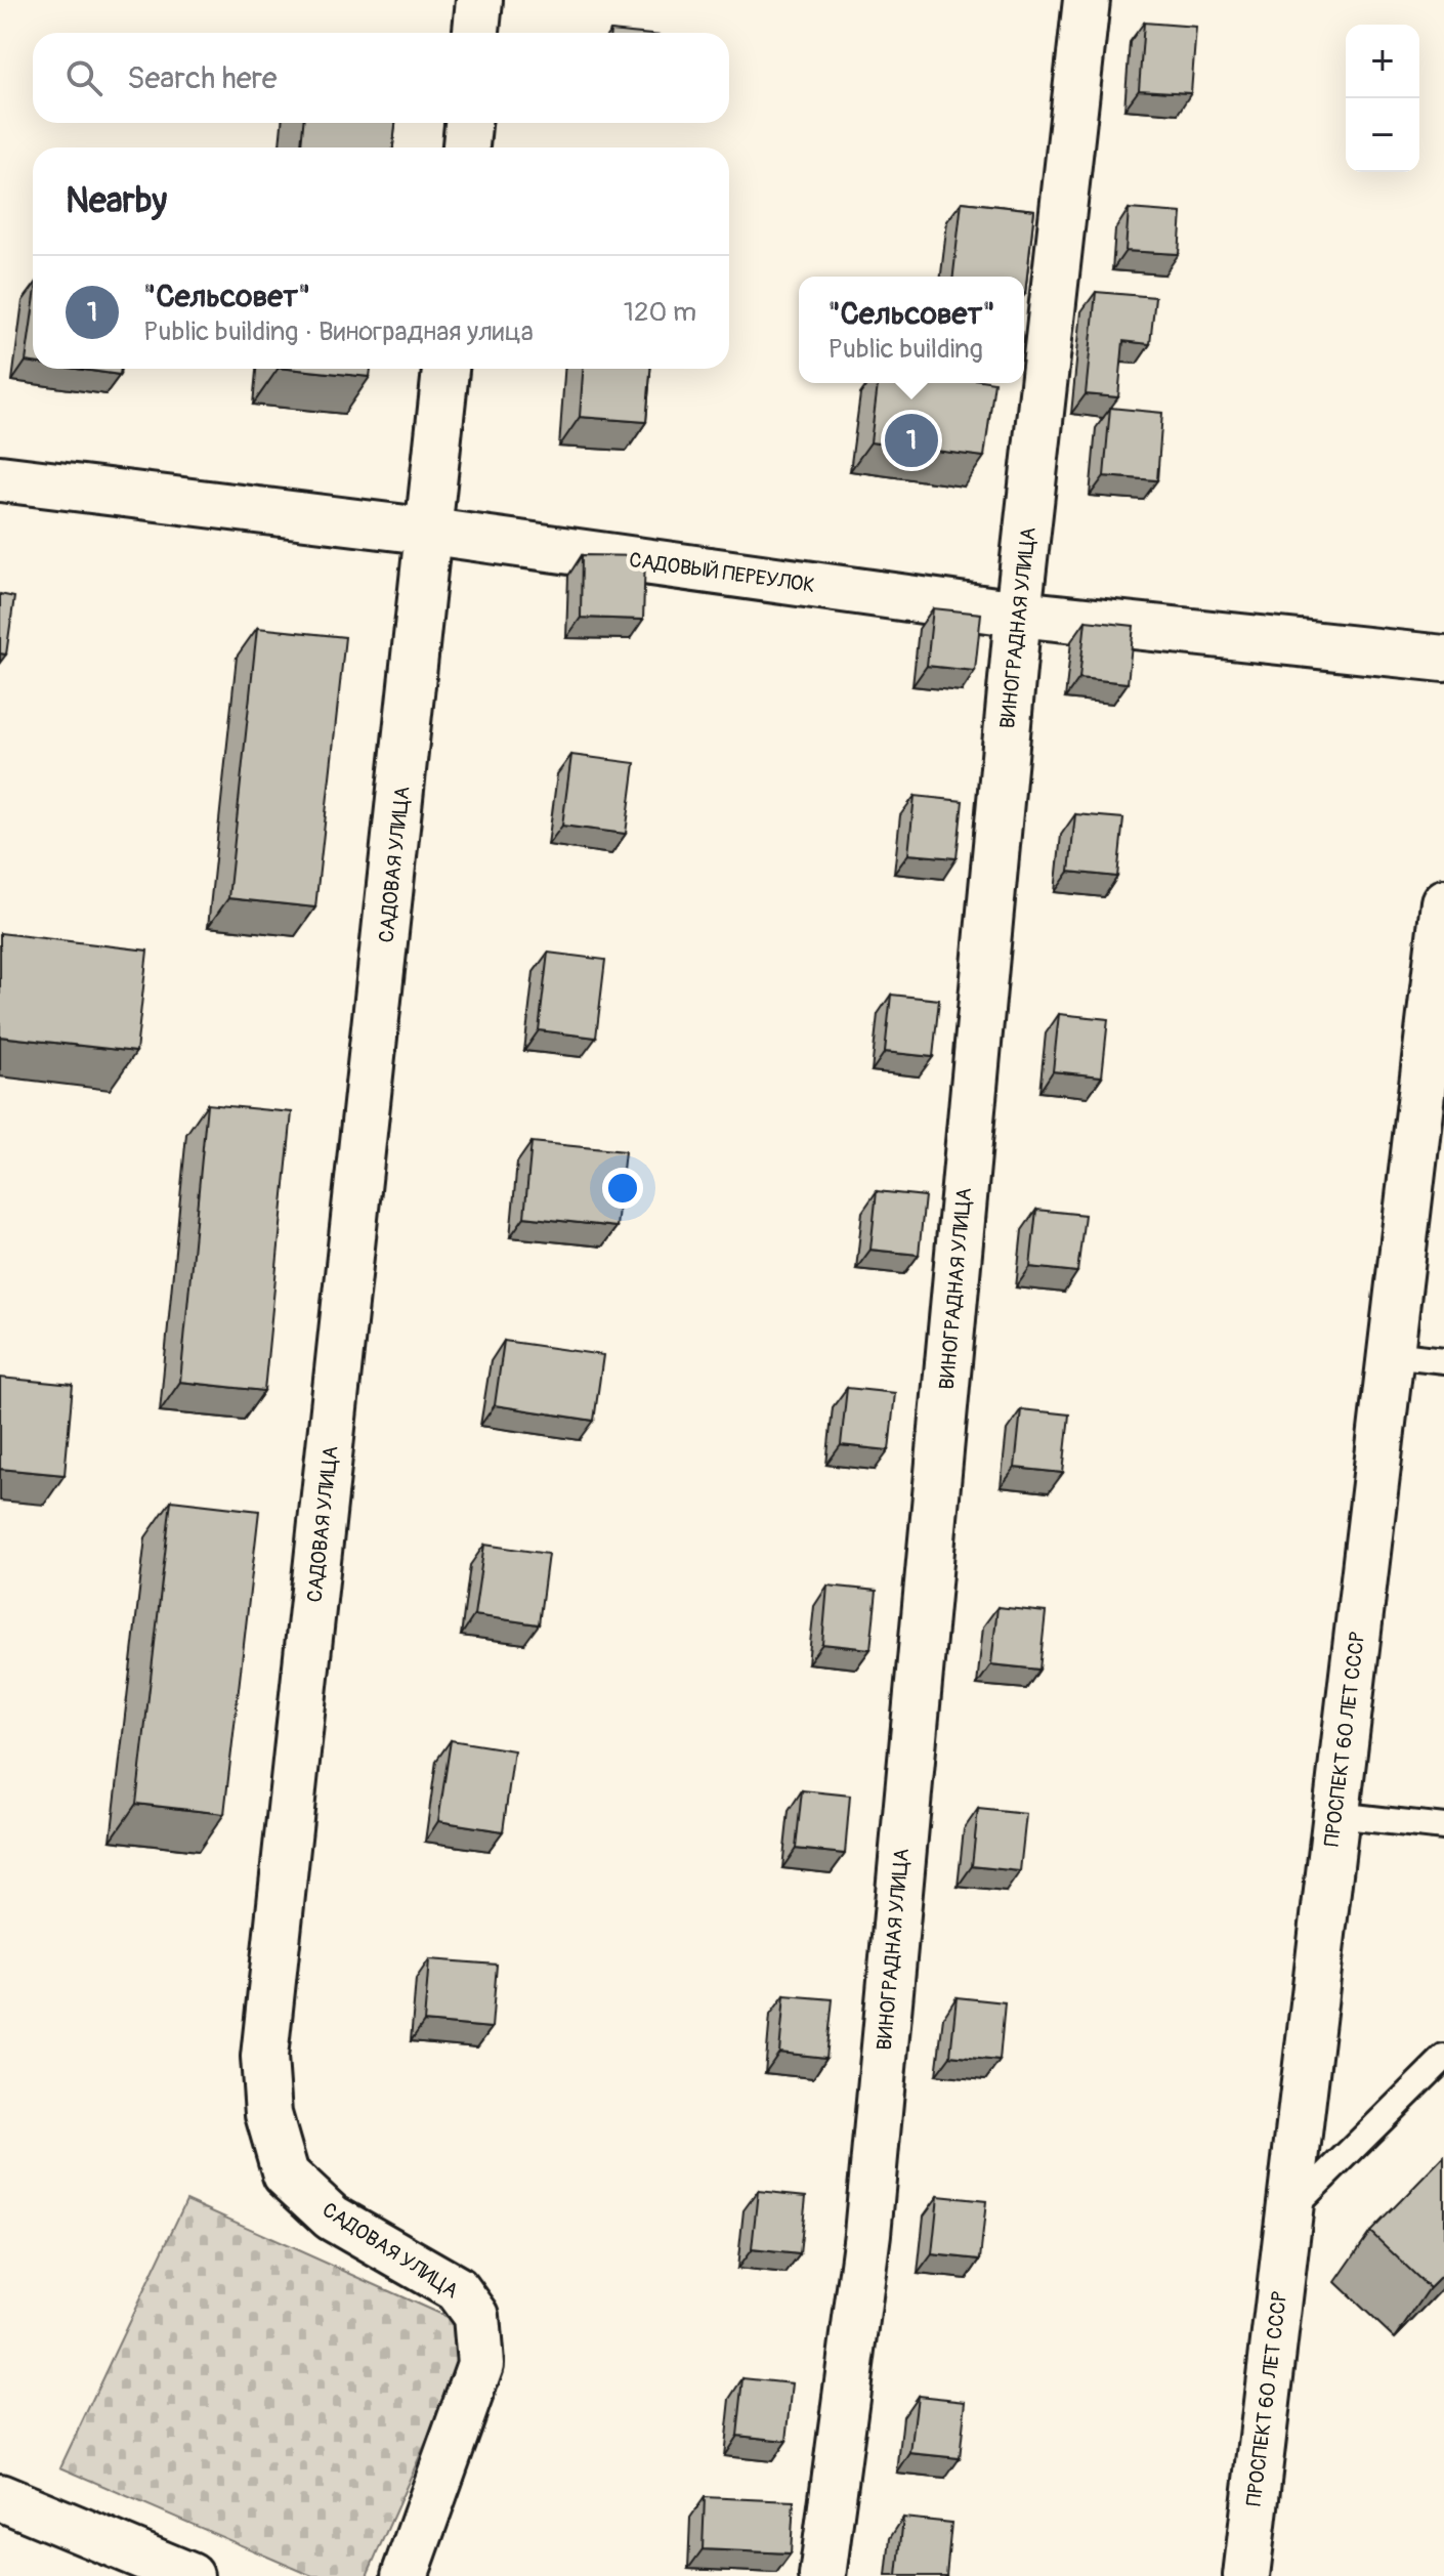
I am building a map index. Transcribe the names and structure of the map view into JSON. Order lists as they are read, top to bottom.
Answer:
{
  "streets": {
    "street": [
      "САДОВЫЙ ПЕРЕУЛОК",
      "ВИНОГРАДНАЯ УЛИЦА",
      "САДОВАЯ УЛИЦА",
      "ПРОСПЕКТ 60 ЛЕТ СССР"
    ]
  },
  "crossings": [
    ["САДОВЫЙ ПЕРЕУЛОК", "ВИНОГРАДНАЯ УЛИЦА"],
    ["САДОВЫЙ ПЕРЕУЛОК", "САДОВАЯ УЛИЦА"]
  ],
  "page": {
    "map_buttons": ["+", "−"],
    "search": "Search here",
    "heading": "Nearby",
    "list": [
      {
        "mark": "1",
        "name": "\"Сельсовет\"",
        "note": "Public building · Виноградная улица",
        "value": "120 m"
      }
    ],
    "popup": ["\"Сельсовет\"", "Public building"],
    "pins": "1"
  }
}
